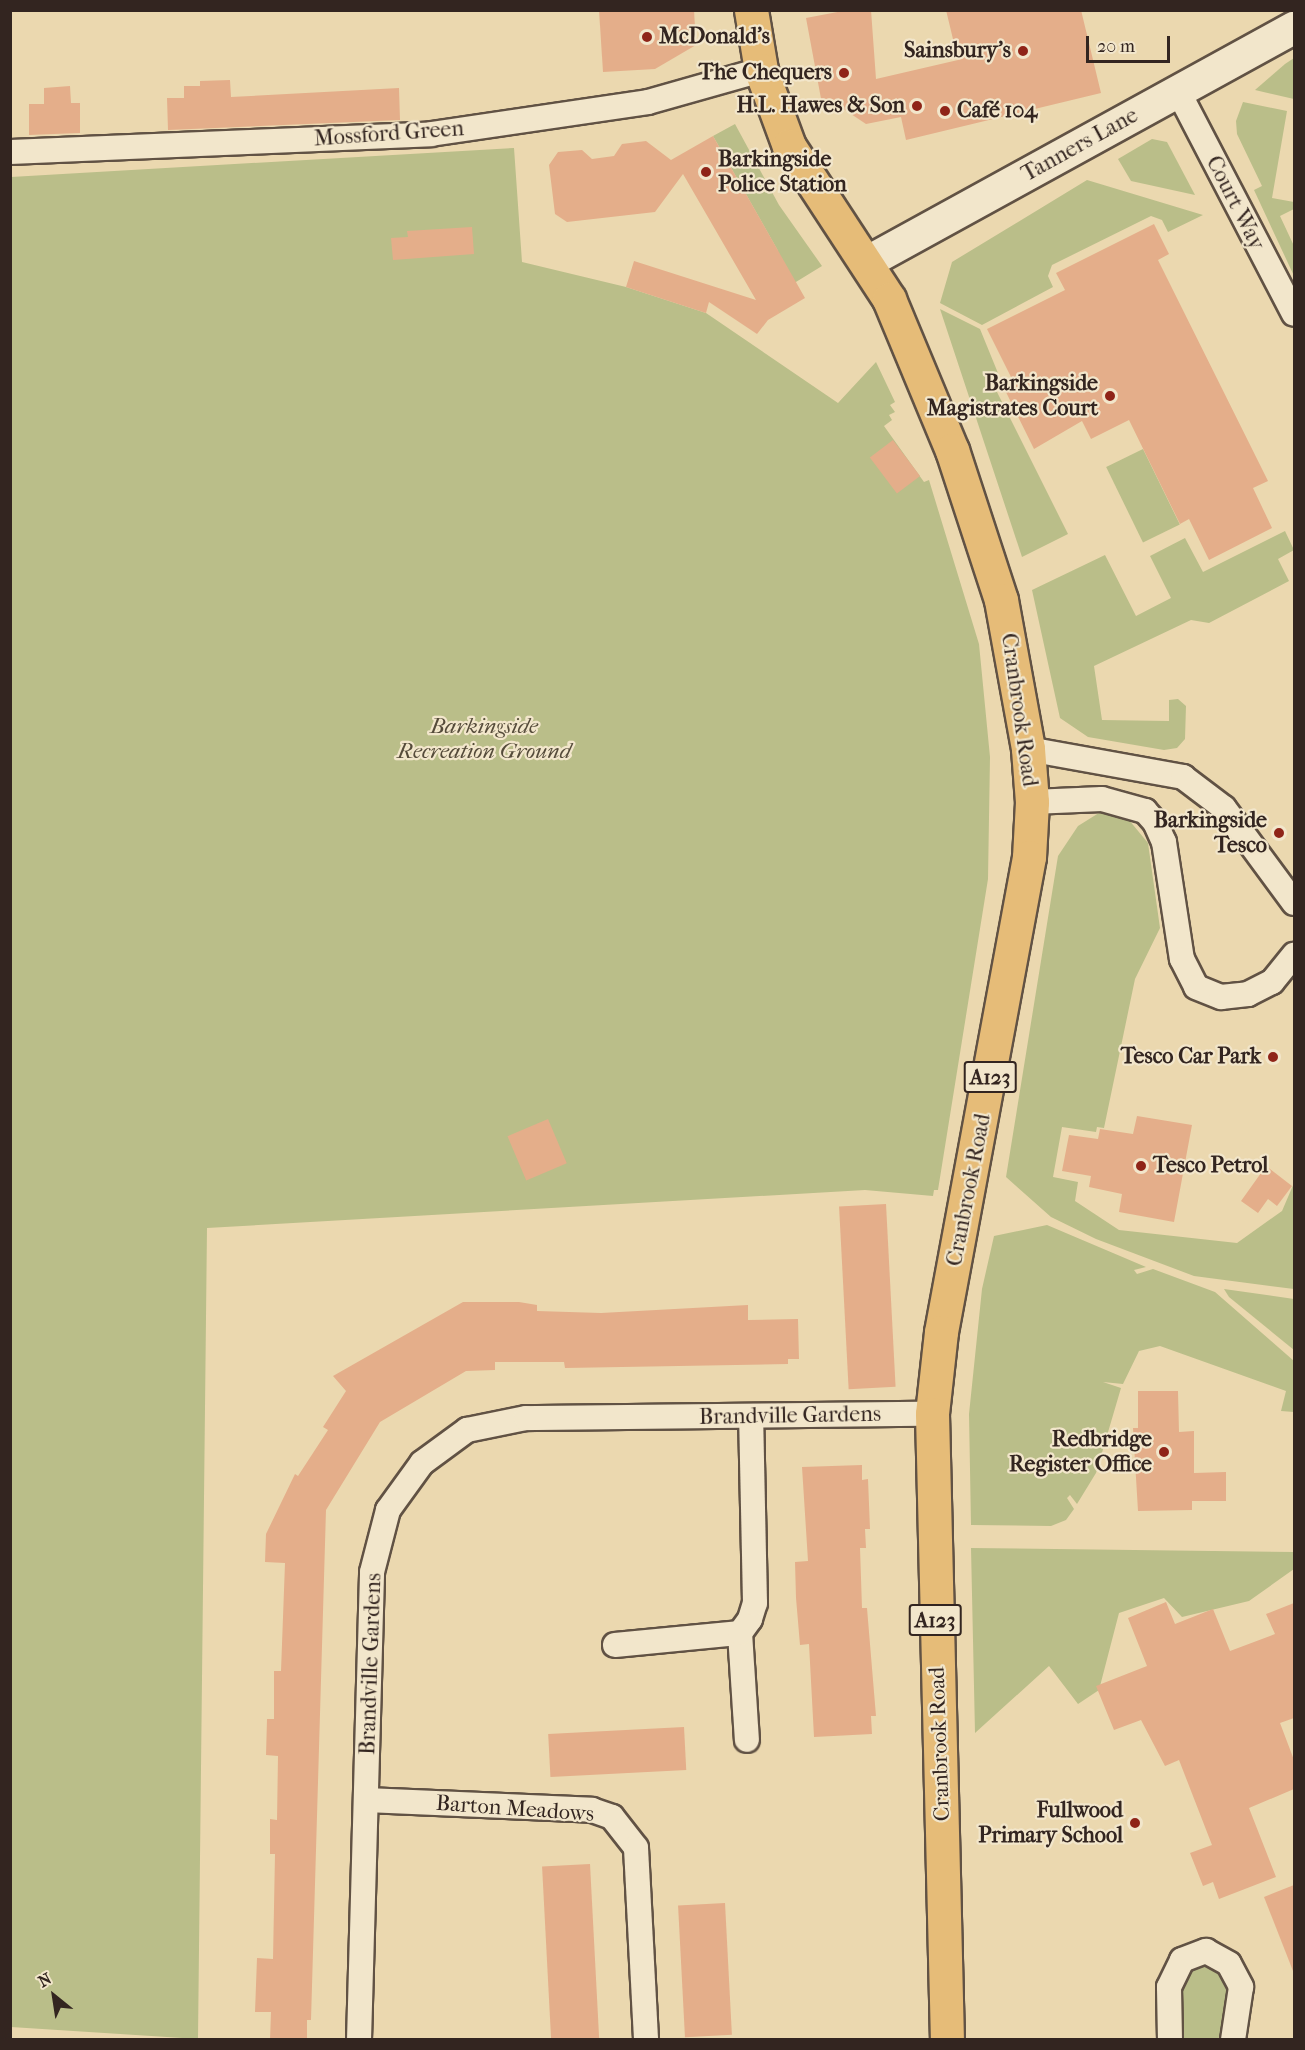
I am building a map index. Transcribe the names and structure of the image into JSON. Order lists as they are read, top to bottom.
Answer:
{
  "streets": {
    "main road": ["Cranbrook Road", "A123"],
    "street": [
      "Mossford Green",
      "Tanners Lane",
      "Court Way",
      "Brandville Gardens",
      "Barton Meadows"
    ]
  },
  "crossings": [
    ["Mossford Green", "A123"],
    ["Tanners Lane", "Court Way"],
    ["Tanners Lane", "Cranbrook Road"],
    ["Tanners Lane", "A123"],
    ["Cranbrook Road", "A123"],
    ["Cranbrook Road", "Brandville Gardens"],
    ["Brandville Gardens", "Barton Meadows"]
  ],
  "parks": ["Barkingside Recreation Ground"],
  "places": [
    "McDonald's",
    "Sainsbury's",
    "The Chequers",
    "H.L. Hawes & Son",
    "Café 104",
    "Barkingside Police Station",
    "Barkingside Magistrates Court",
    "Barkingside Tesco",
    "Tesco Car Park",
    "Tesco Petrol",
    "Redbridge Register Office",
    "Fullwood Primary School"
  ],
  "scale_bar": "20 m",
  "north": "top left"
}
